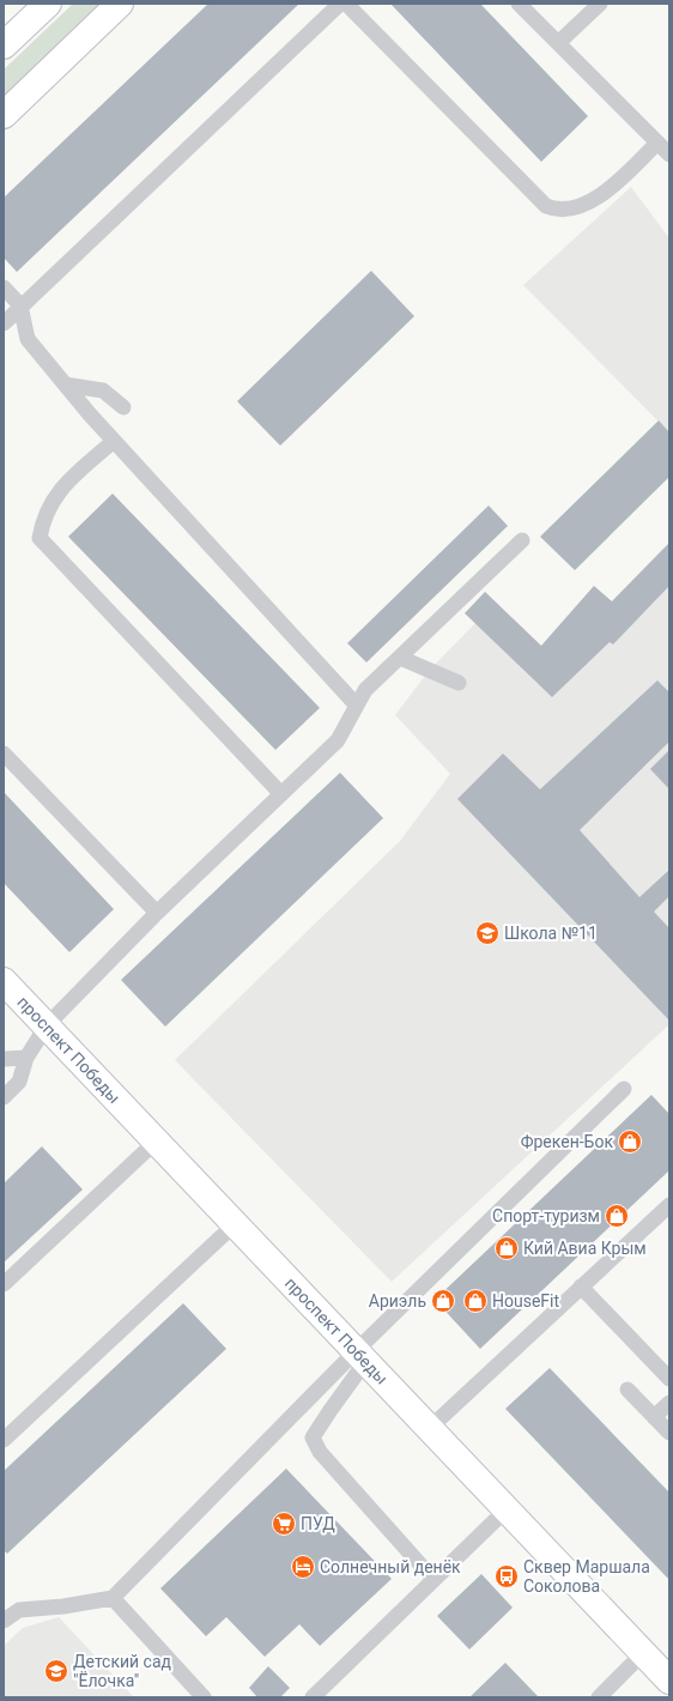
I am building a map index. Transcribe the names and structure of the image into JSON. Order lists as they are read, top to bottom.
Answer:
{
  "streets": {
    "street": ["проспект Победы"]
  },
  "places": {
    "school or university": ["Школа №11", "Детский сад \"Ёлочка\""],
    "shop": [
      "Фрекен-Бок",
      "Спорт-туризм",
      "Кий Авиа Крым",
      "Ариэль",
      "HouseFit"
    ],
    "supermarket": ["ПУД"],
    "hotel": ["Солнечный денёк"],
    "bus stop": ["Сквер Маршала Соколова"]
  }
}
